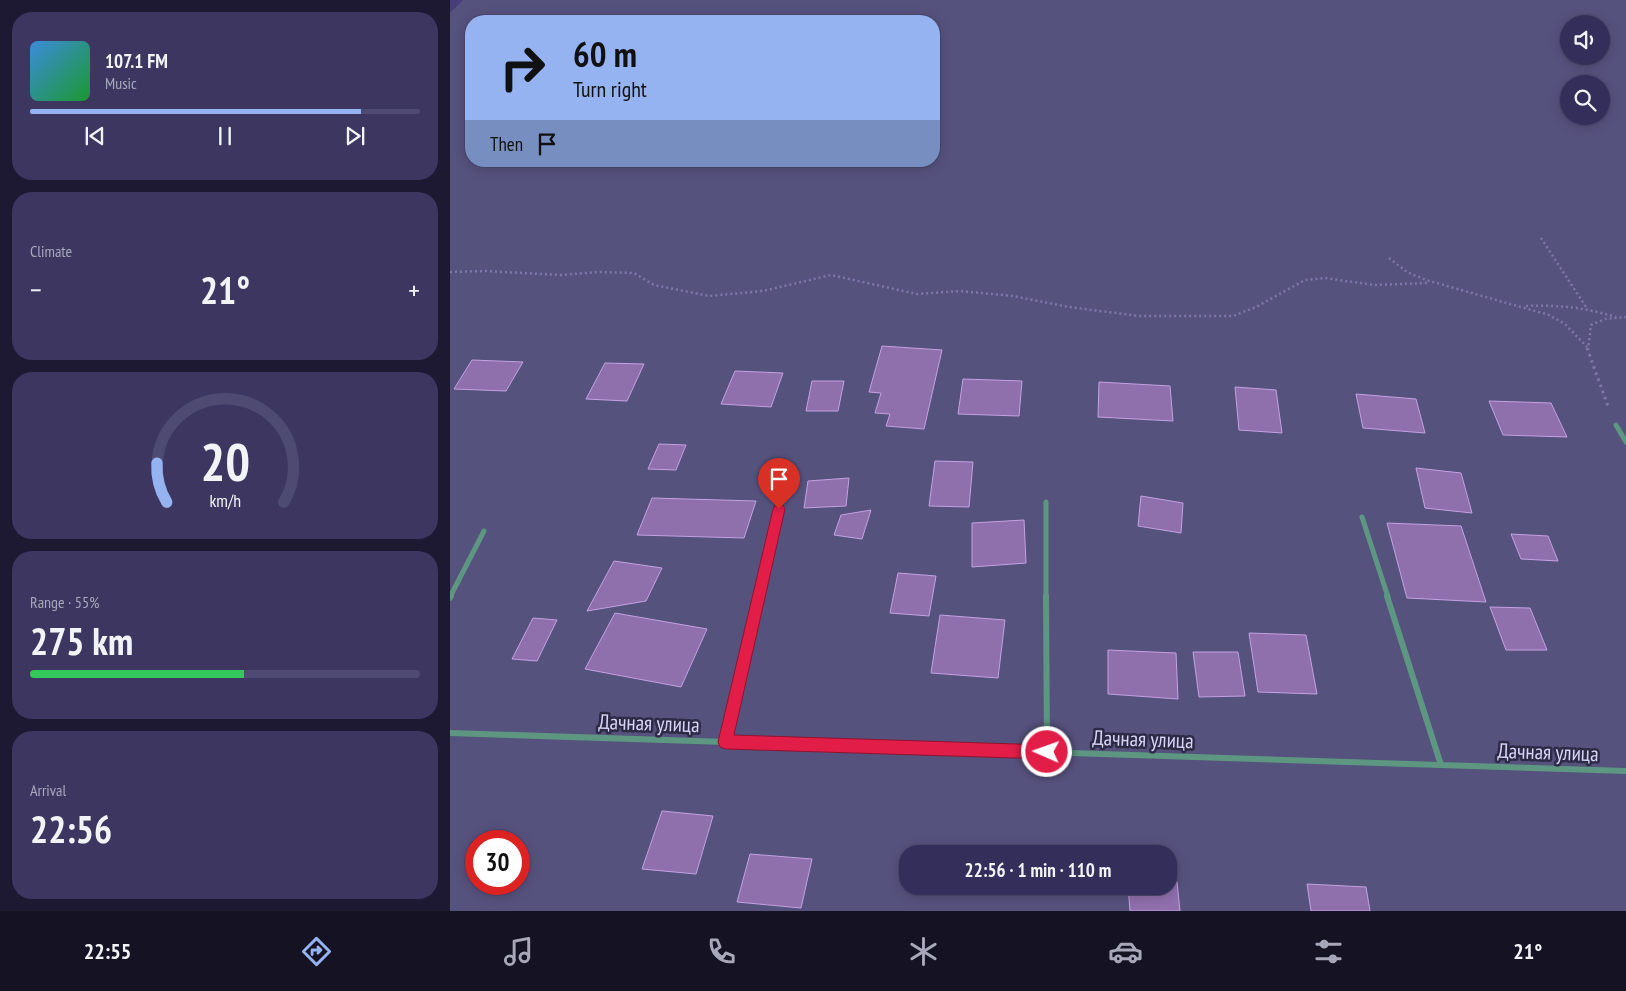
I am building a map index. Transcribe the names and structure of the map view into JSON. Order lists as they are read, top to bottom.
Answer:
{
  "streets": {
    "street": ["Дачная улица"]
  },
  "page": {
    "turn": ["60 m", "Turn right"],
    "song": ["107.1 FM", "Music"],
    "then": "Then",
    "tile": [
      "Climate",
      ["Range · 55%", "275 km"],
      ["Arrival", "22:56"]
    ],
    "heat": ["−", "21°", "+"],
    "limit": "30",
    "trip": "22:56 · 1 min · 110 m",
    "tabs": ["22:55", "21°"],
    "gauge": ["20", "km/h"]
  }
}
